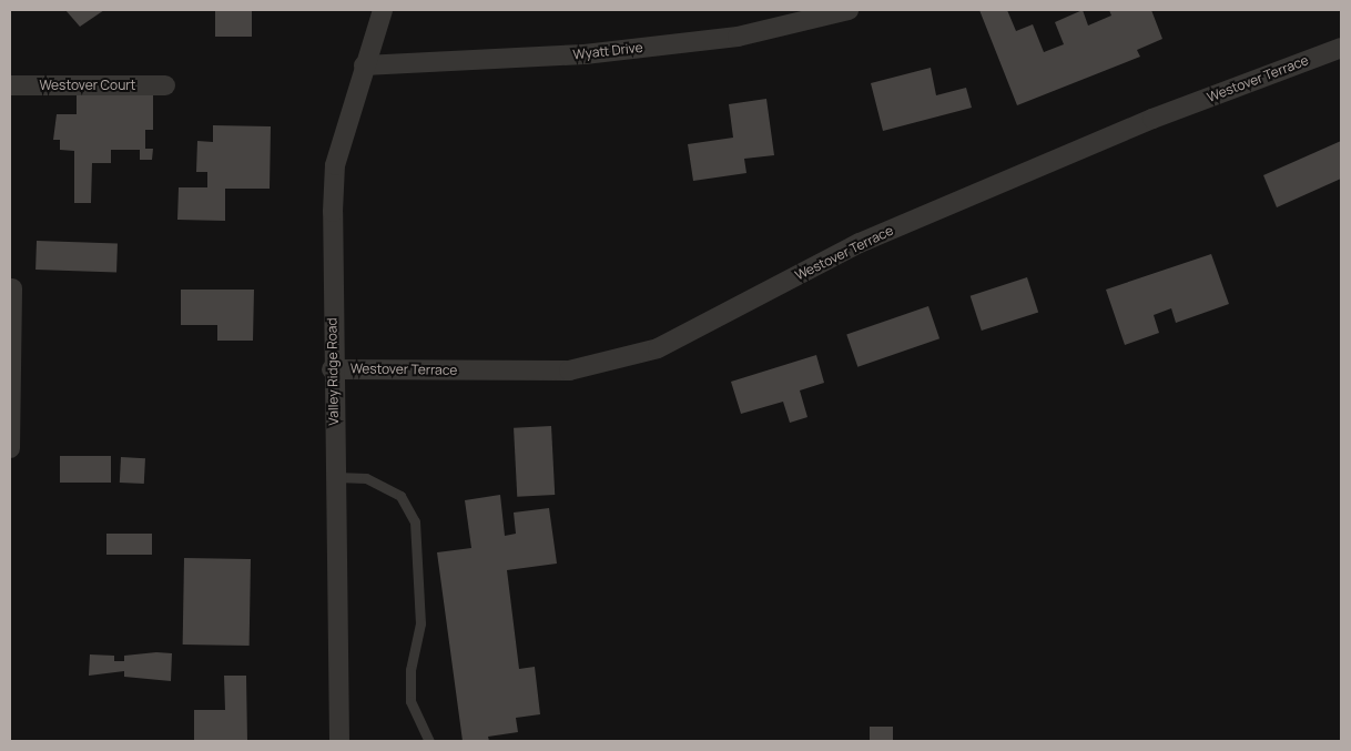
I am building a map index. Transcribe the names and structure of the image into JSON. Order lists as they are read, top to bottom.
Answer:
{
  "streets": {
    "street": [
      "Wyatt Drive",
      "Westover Terrace",
      "Westover Court",
      "Valley Ridge Road"
    ]
  },
  "crossings": [
    ["Wyatt Drive", "Valley Ridge Road"],
    ["Westover Terrace", "Valley Ridge Road"]
  ]
}
